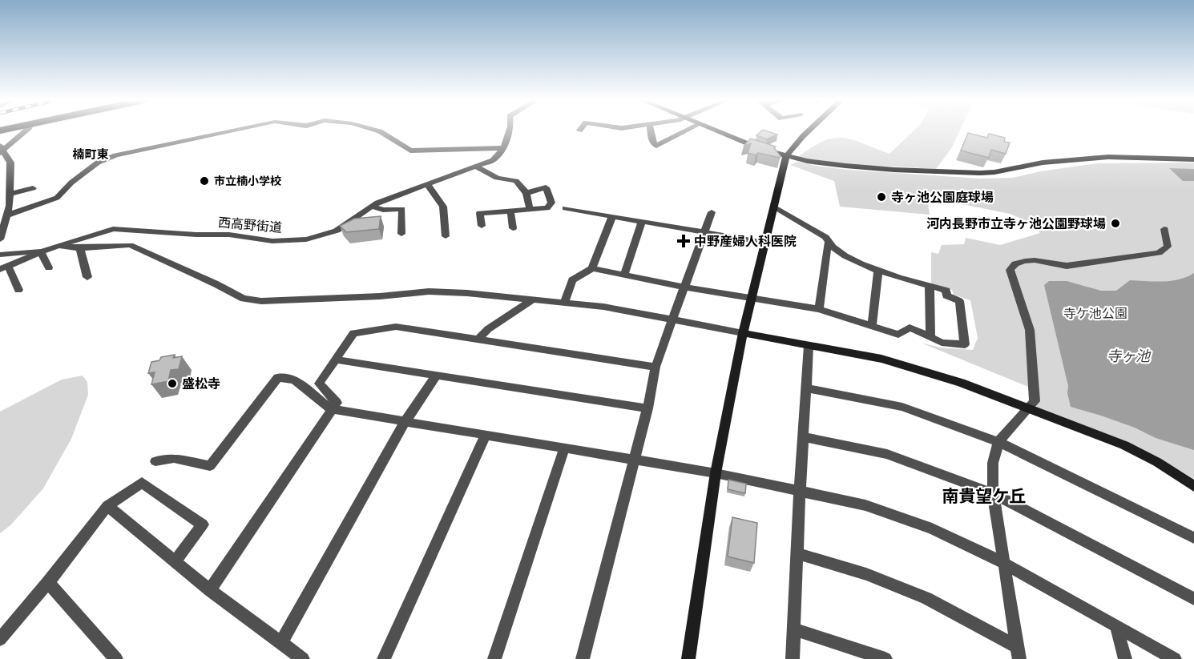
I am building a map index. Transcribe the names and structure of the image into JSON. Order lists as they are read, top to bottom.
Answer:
{
  "streets": {
    "street": ["西高野街道"]
  },
  "districts": ["楠町東", "南貴望ケ丘"],
  "water": ["寺ヶ池"],
  "parks": ["寺ケ池公園"],
  "places": {
    "other": [
      "市立楠小学校",
      "寺ヶ池公園庭球場",
      "河内長野市立寺ヶ池公園野球場",
      "盛松寺"
    ],
    "health": ["中野産婦人科医院"]
  }
}
